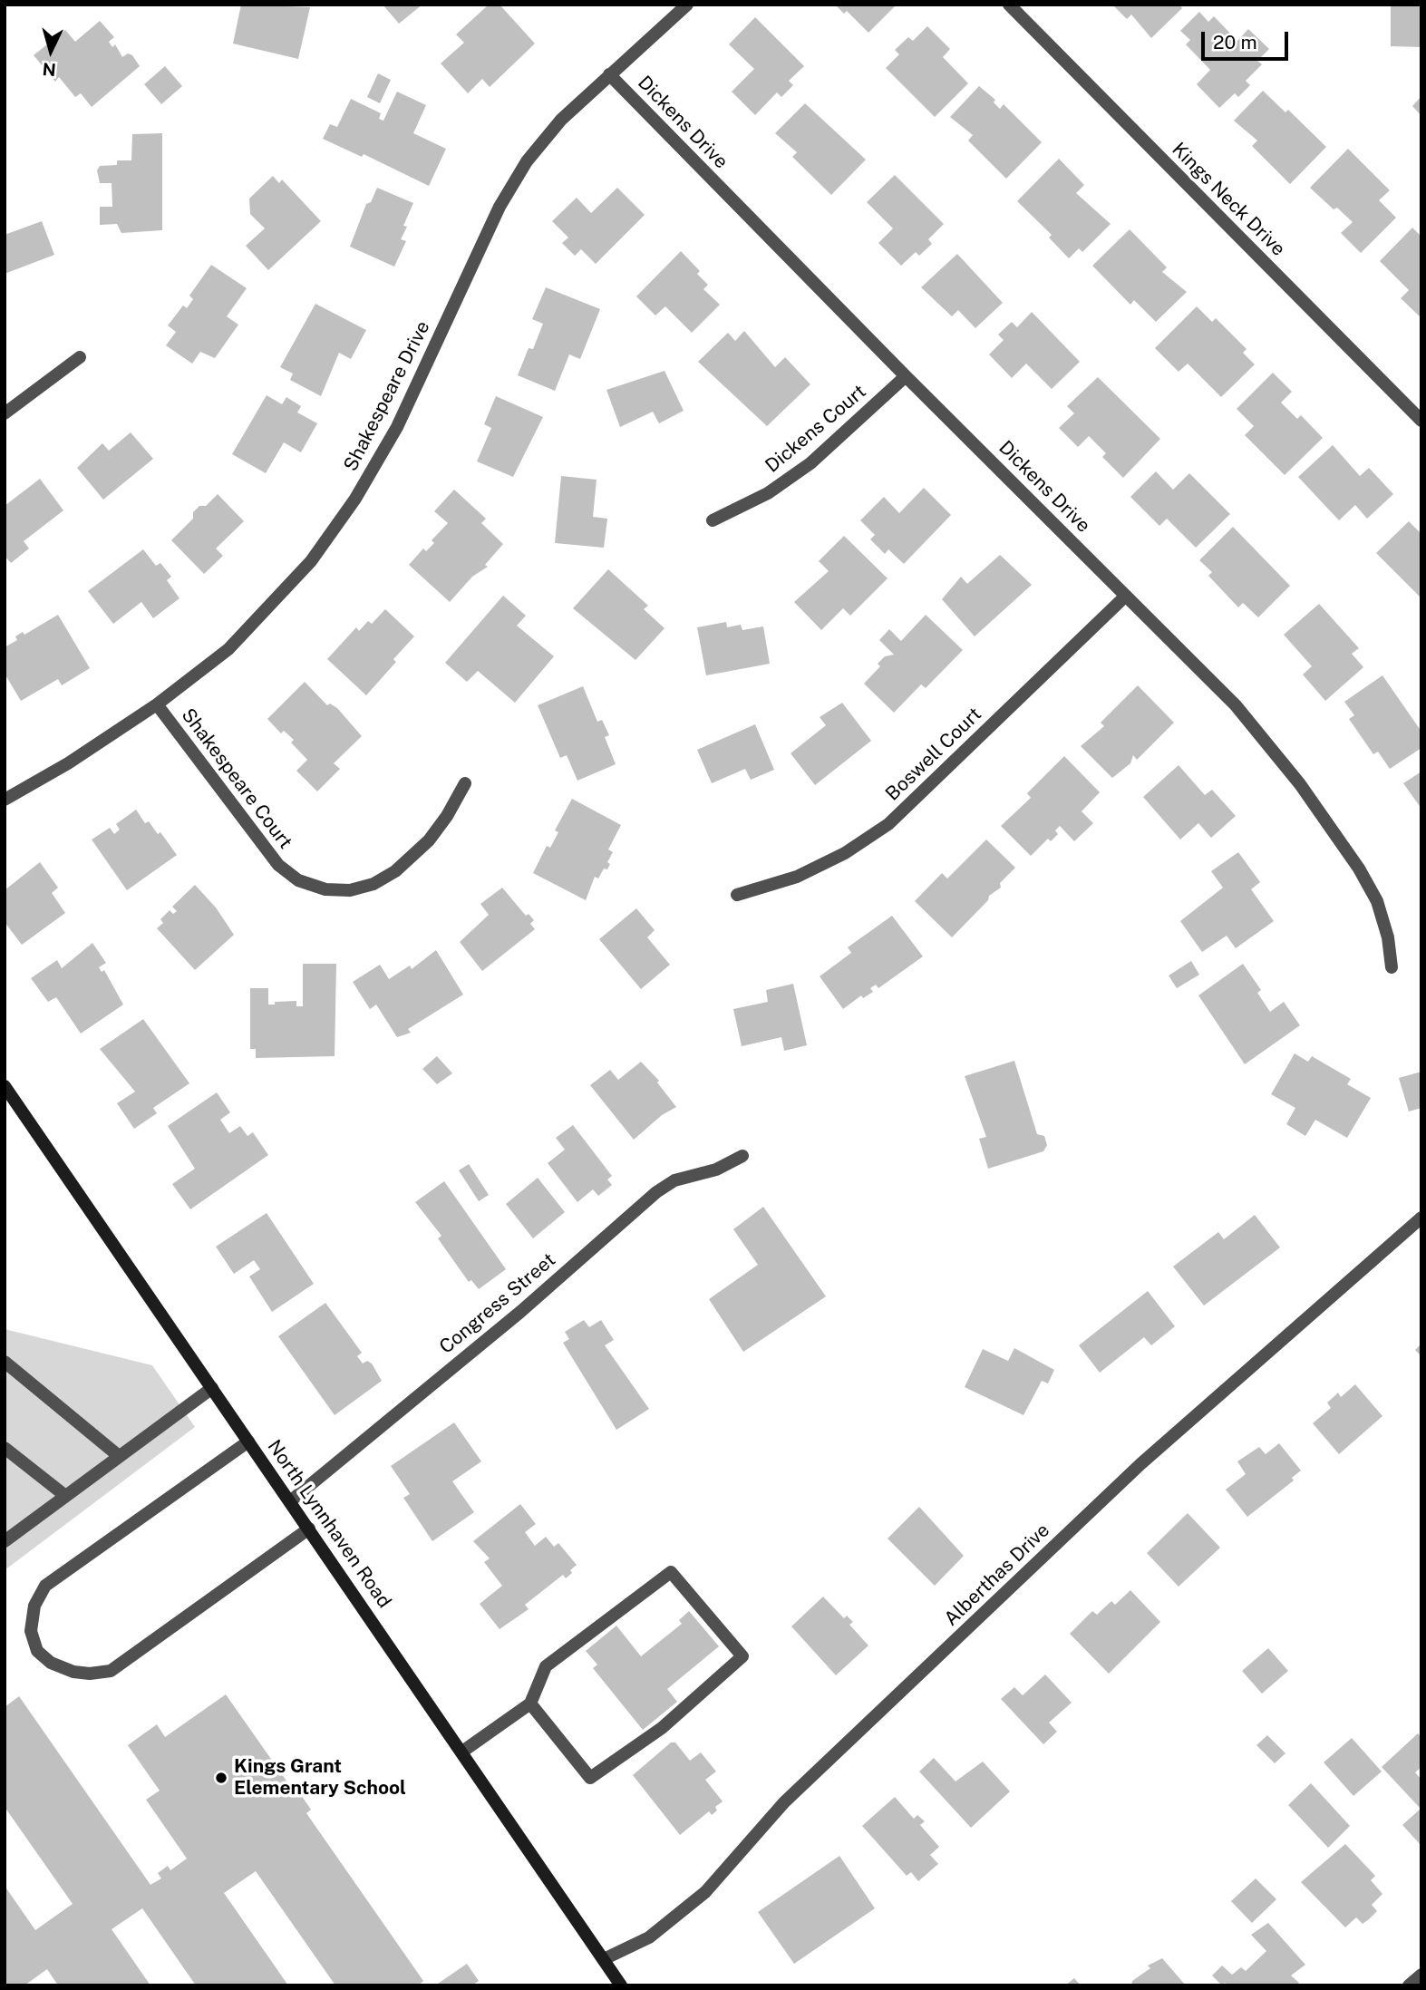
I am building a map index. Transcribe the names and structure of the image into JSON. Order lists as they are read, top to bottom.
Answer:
{
  "streets": {
    "street": [
      "Dickens Drive",
      "Kings Neck Drive",
      "Shakespeare Drive",
      "Dickens Court",
      "Boswell Court",
      "Shakespeare Court",
      "Congress Street",
      "North Lynnhaven Road",
      "Alberthas Drive"
    ]
  },
  "crossings": [
    ["Dickens Drive", "Shakespeare Drive"],
    ["Dickens Drive", "Dickens Court"],
    ["Dickens Drive", "Boswell Court"],
    ["Shakespeare Drive", "Shakespeare Court"],
    ["Congress Street", "North Lynnhaven Road"],
    ["North Lynnhaven Road", "Alberthas Drive"]
  ],
  "places": ["Kings Grant Elementary School"],
  "scale_bar": "20 m",
  "north": "bottom"
}
